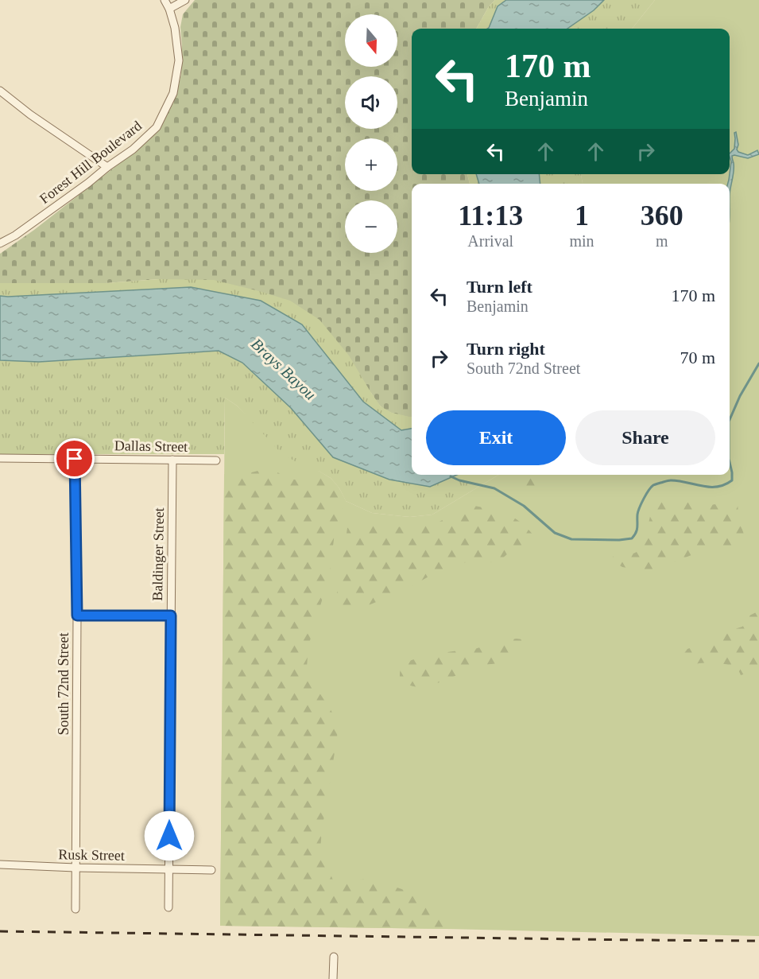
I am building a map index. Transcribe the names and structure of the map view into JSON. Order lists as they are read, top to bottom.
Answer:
{
  "streets": {
    "street": [
      "Forest Hill Boulevard",
      "Dallas Street",
      "Baldinger Street",
      "South 72nd Street",
      "Rusk Street"
    ]
  },
  "crossings": [
    ["Dallas Street", "Baldinger Street"],
    ["Dallas Street", "South 72nd Street"],
    ["Baldinger Street", "Rusk Street"],
    ["South 72nd Street", "Rusk Street"]
  ],
  "water": ["Brays Bayou"],
  "north": "bottom",
  "page": {
    "map_buttons": ["+", "−"],
    "turn": ["170 m", "Benjamin"],
    "eta": [
      "11:13",
      "Arrival",
      "1",
      "min",
      "360",
      "m"
    ],
    "list": [
      {
        "name": "Turn left",
        "note": "Benjamin",
        "value": "170 m"
      },
      {
        "name": "Turn right",
        "note": "South 72nd Street",
        "value": "70 m"
      }
    ],
    "buttons": ["Exit", "Share"]
  }
}
